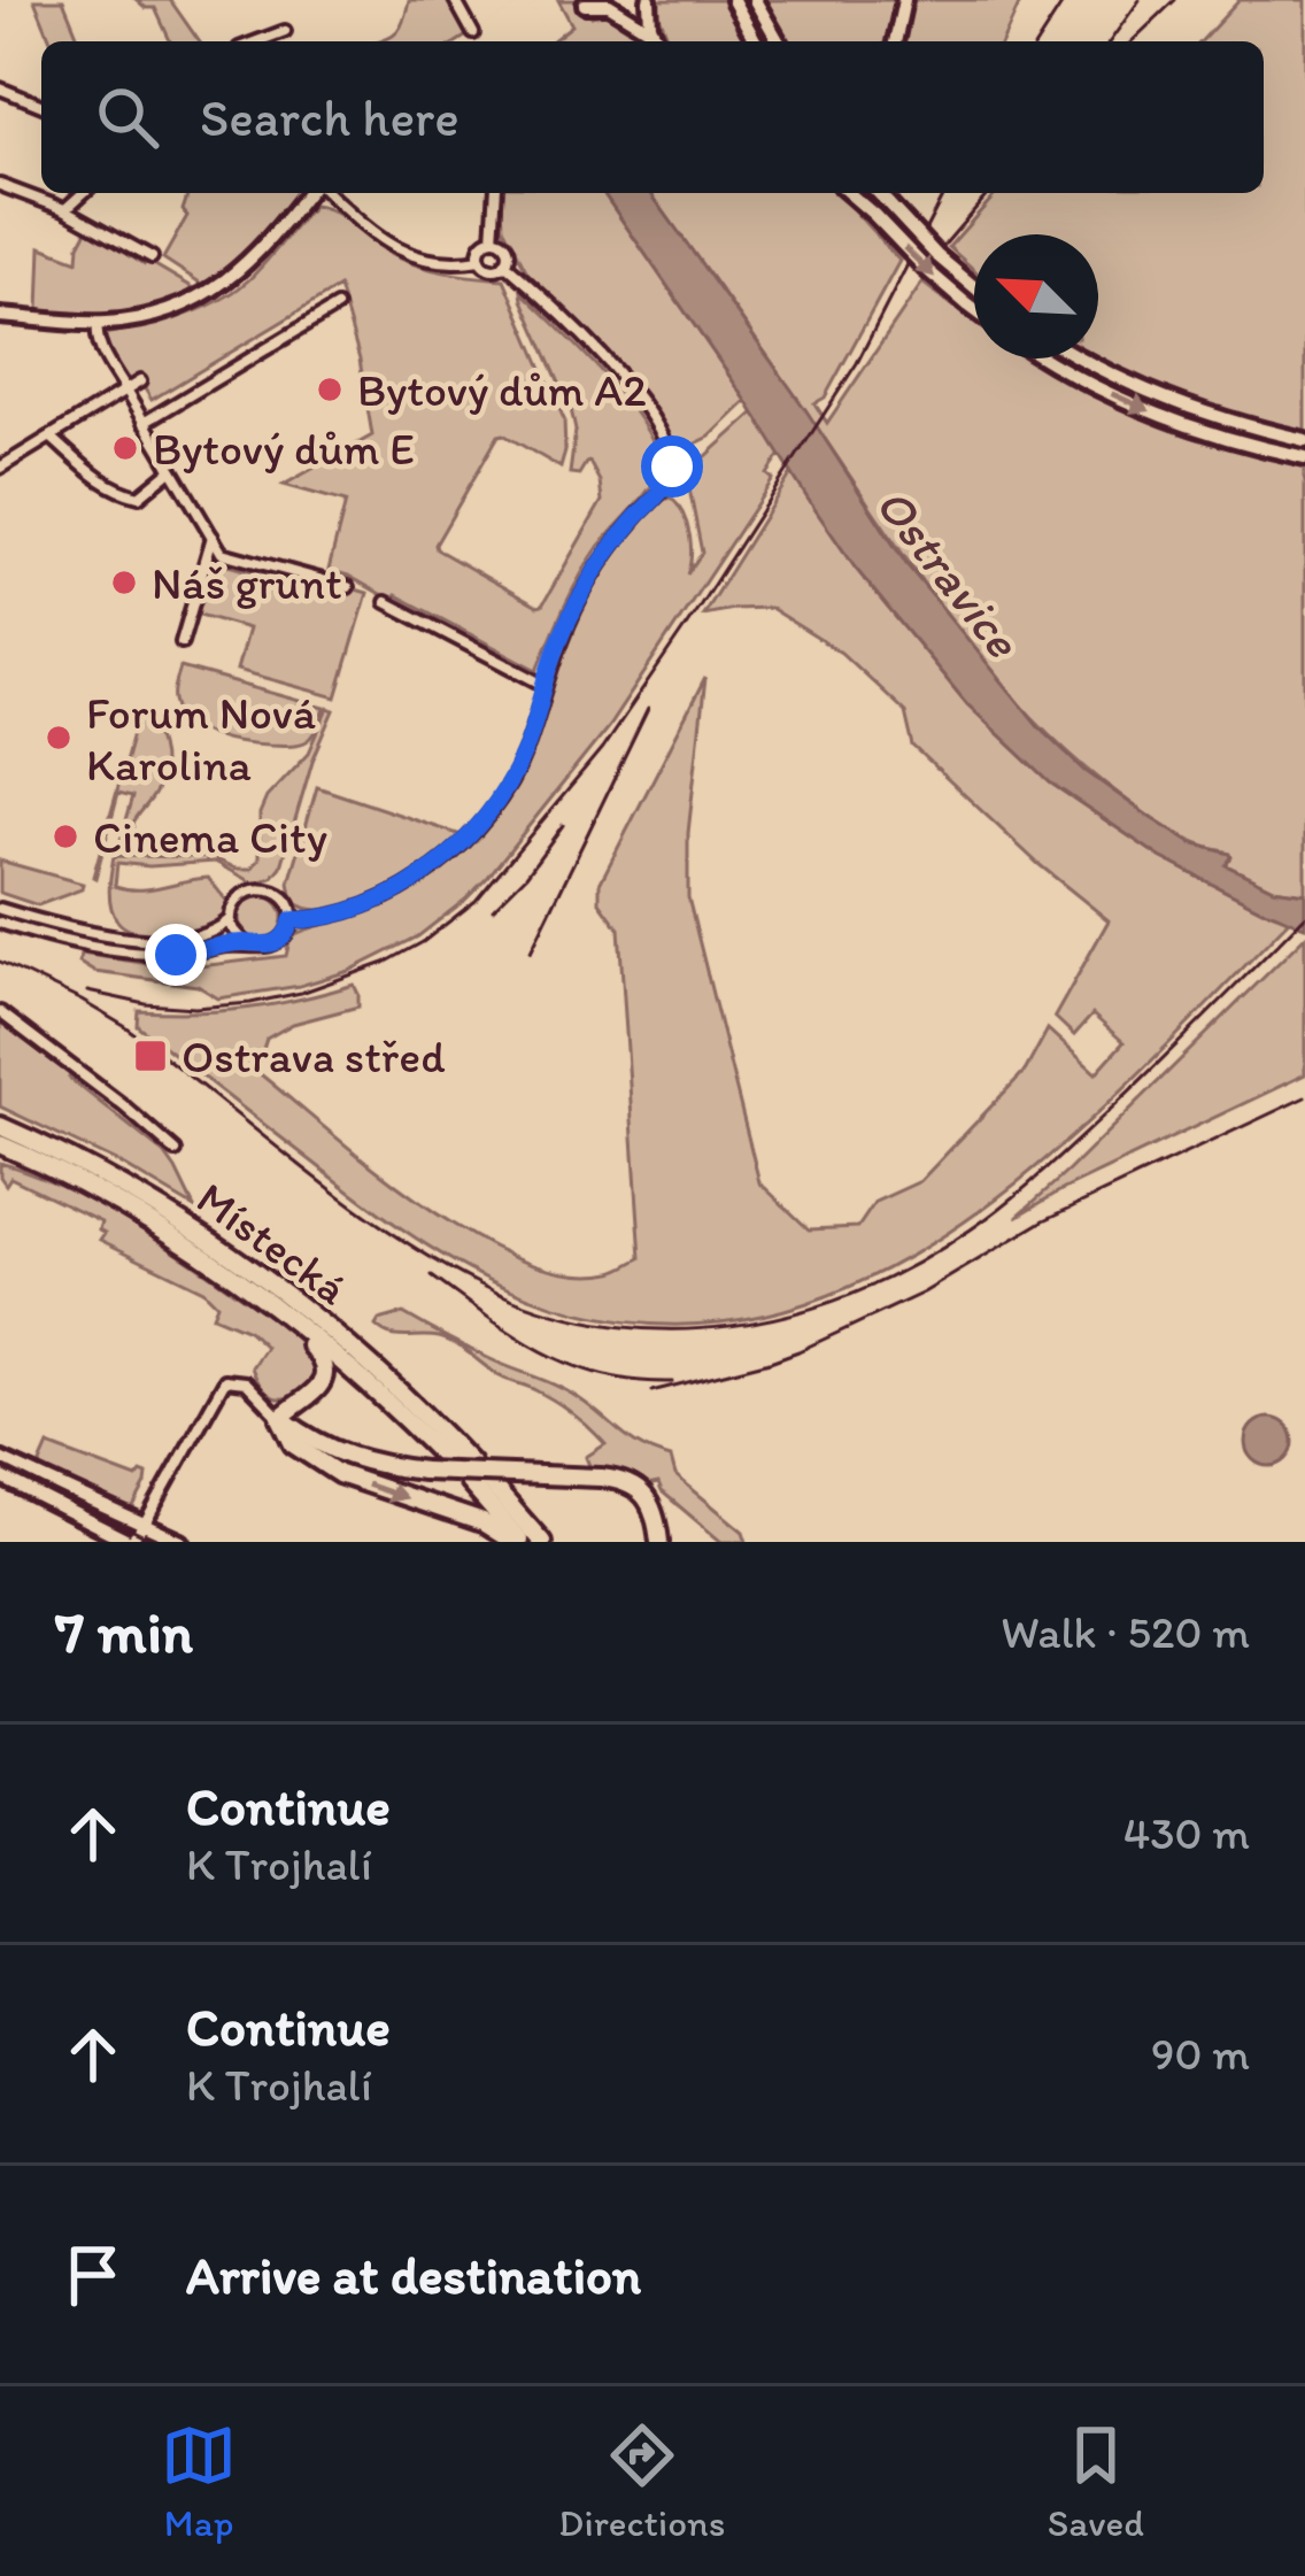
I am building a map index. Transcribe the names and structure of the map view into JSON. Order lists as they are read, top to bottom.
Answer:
{
  "streets": {
    "highway": ["Místecká"]
  },
  "water": ["Ostravice"],
  "places": {
    "other": [
      "Bytový dům A2",
      "Bytový dům E",
      "Náš grunt",
      "Forum Nová Karolina",
      "Cinema City"
    ],
    "transit": ["Ostrava střed"]
  },
  "north": "top left",
  "page": {
    "search": "Search here",
    "heading": ["7 min", "Walk · 520 m"],
    "list": [
      ["Continue", "K Trojhalí", "430 m"],
      ["Continue", "K Trojhalí", "90 m"],
      "Arrive at destination"
    ],
    "nav": ["Map", "Directions", "Saved"]
  }
}
